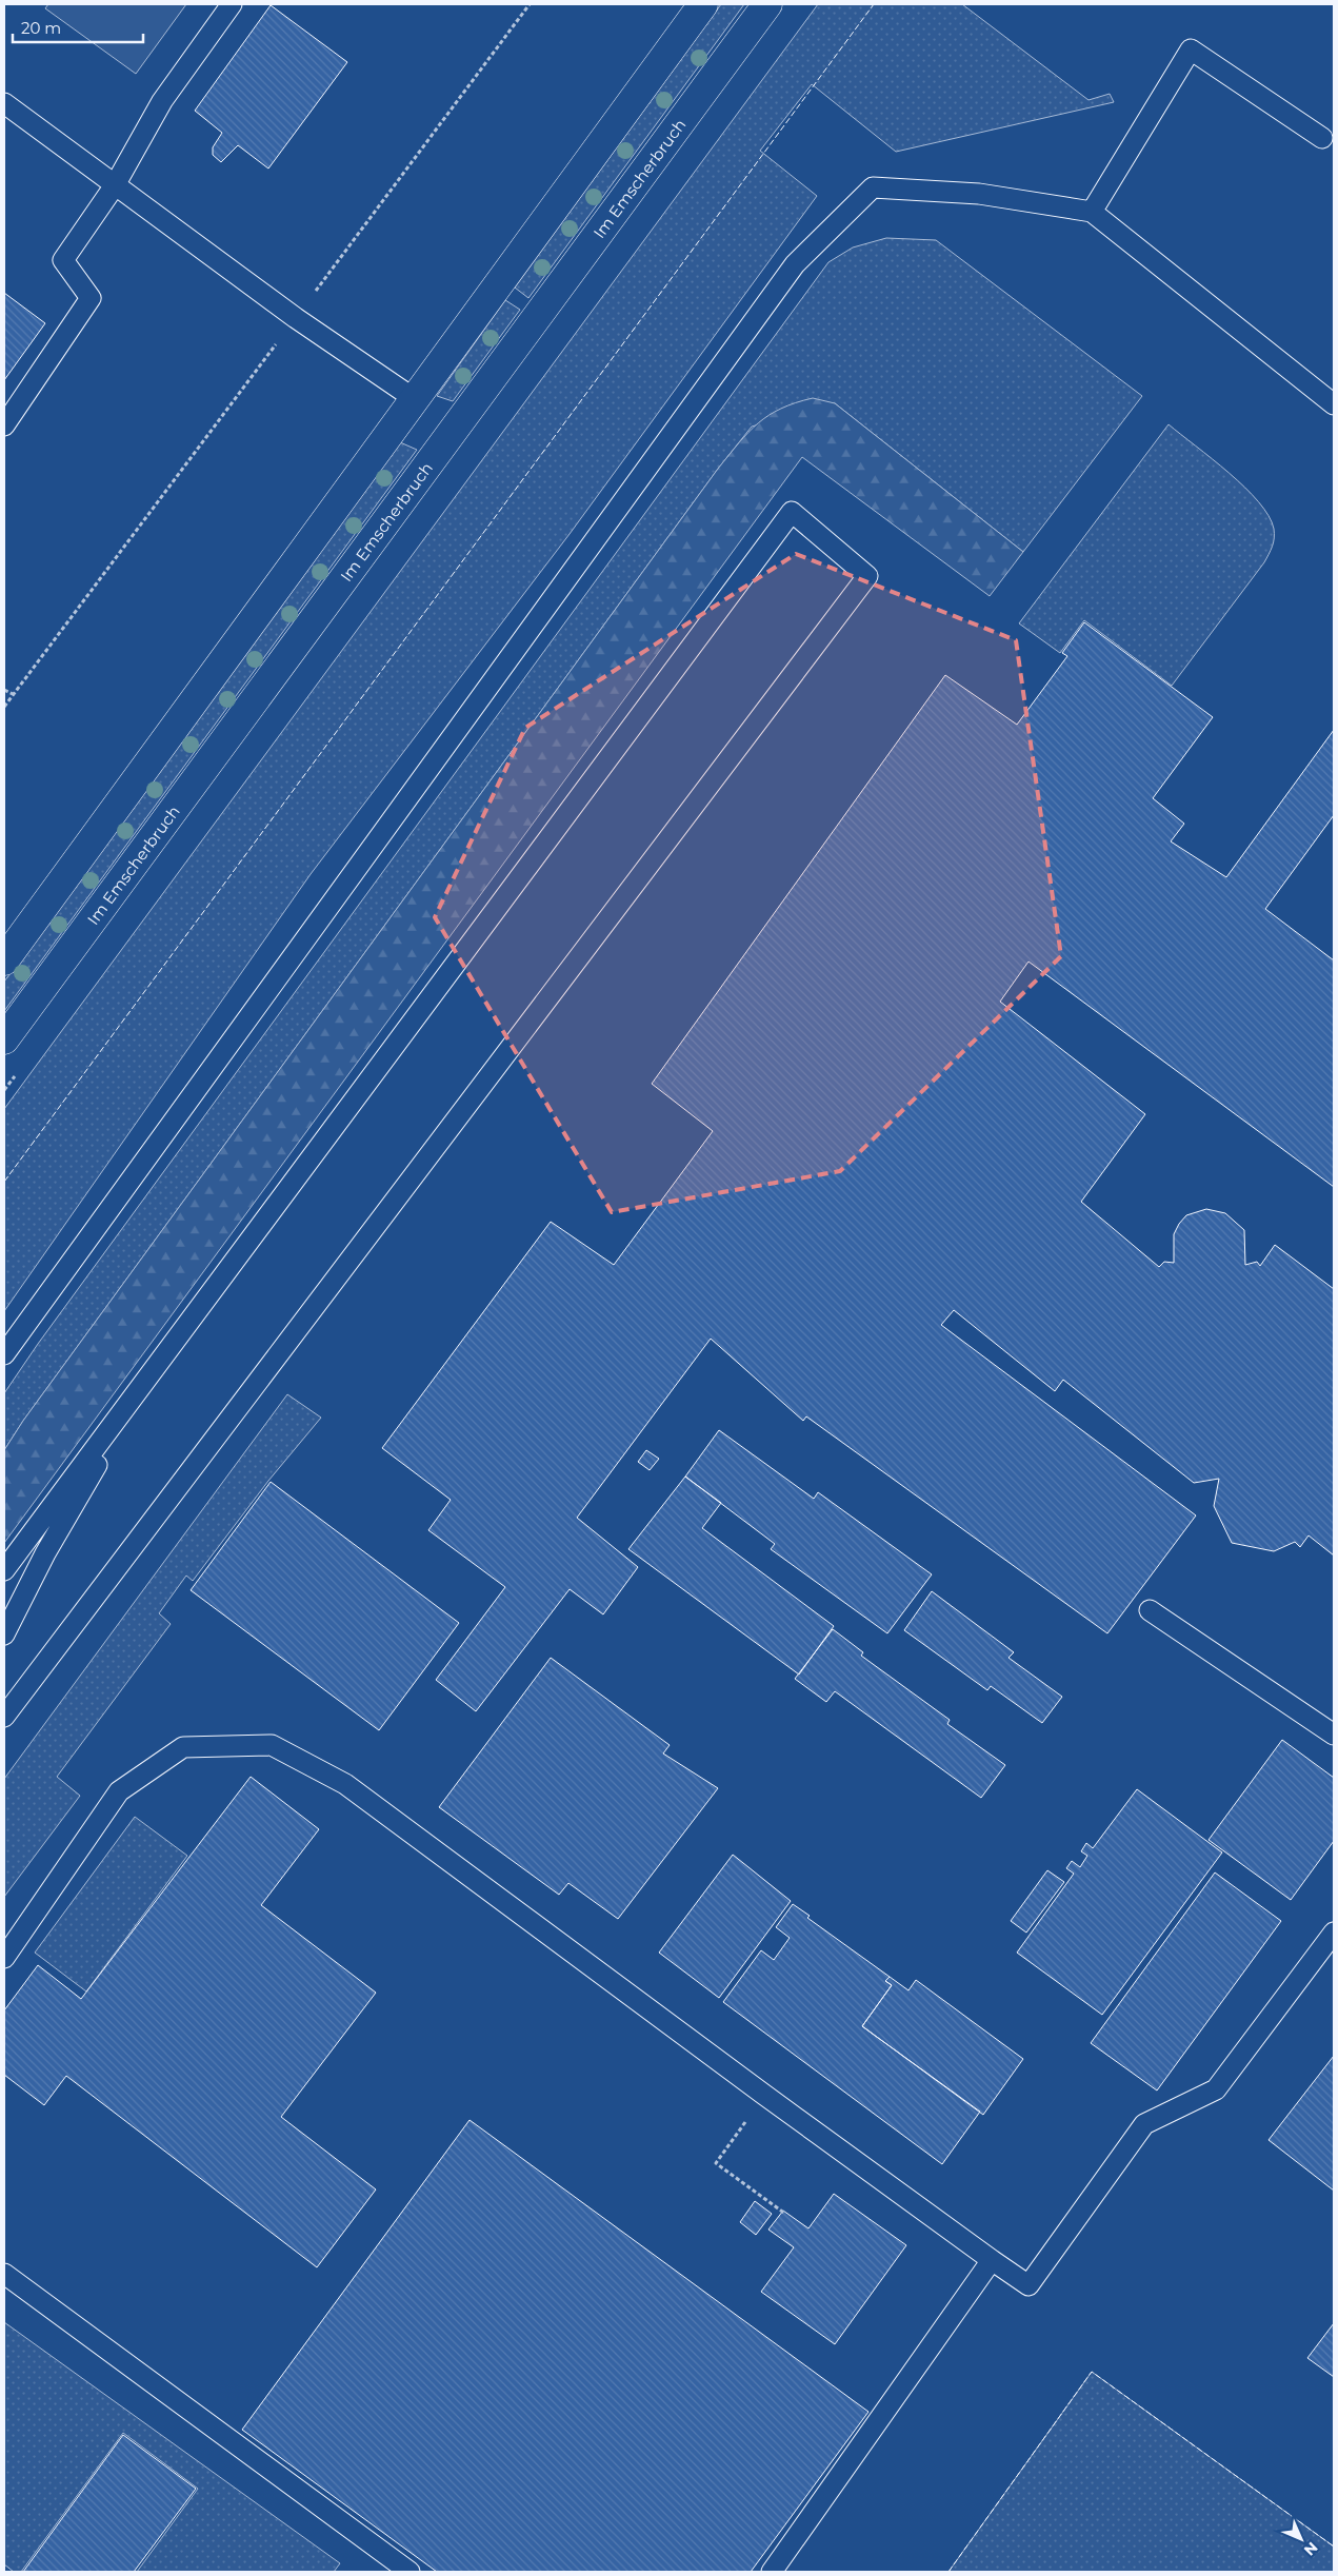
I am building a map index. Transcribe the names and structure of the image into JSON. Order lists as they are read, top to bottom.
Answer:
{
  "streets": {
    "main road": ["Im Emscherbruch"]
  },
  "scale_bar": "20 m",
  "north": "bottom right"
}
